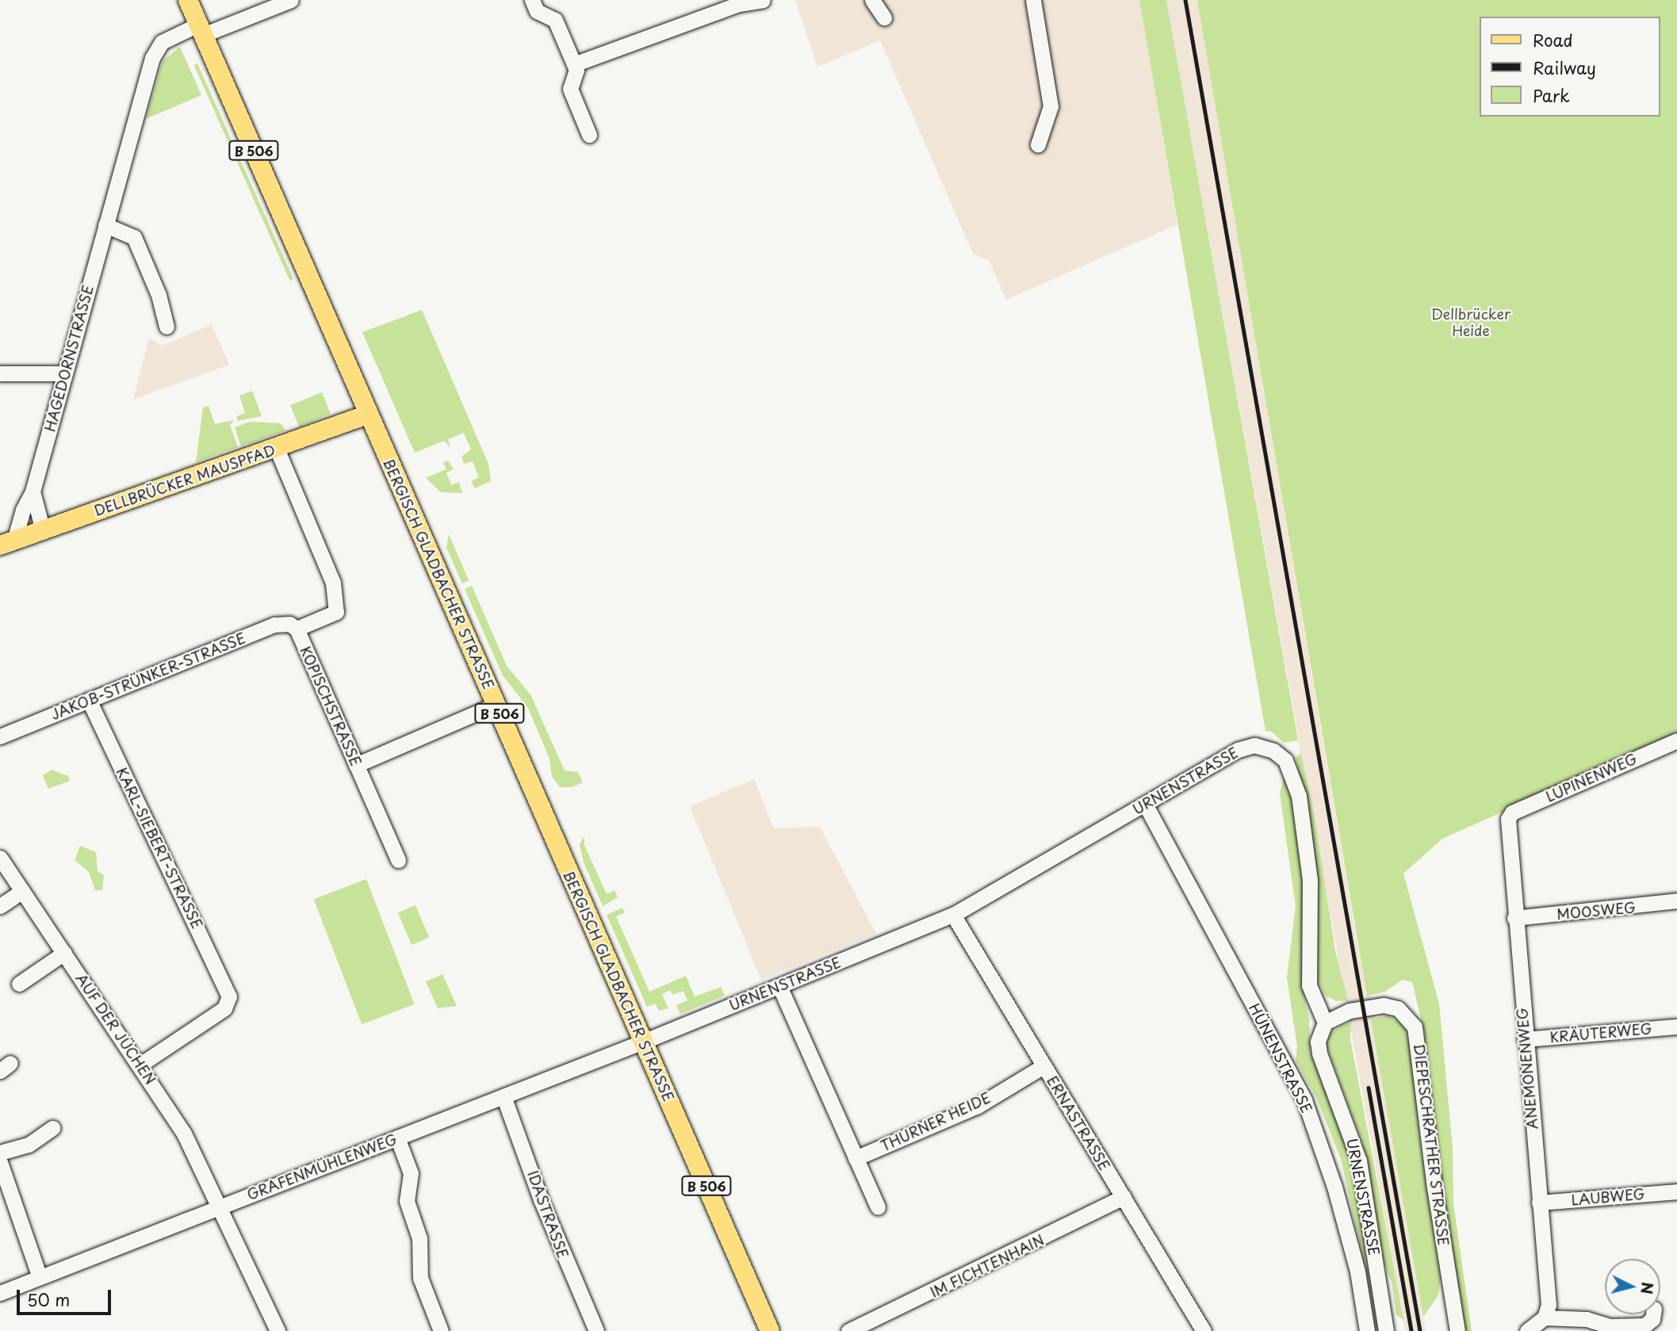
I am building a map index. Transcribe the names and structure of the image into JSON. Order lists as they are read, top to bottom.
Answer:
{
  "streets": {
    "main road": ["B 506", "DELLBRÜCKER MAUSPFAD", "BERGISCH GLADBACHER STRASSE"],
    "street": [
      "HAGEDORNSTRASSE",
      "JAKOB-STRÜNKER-STRASSE",
      "KOPISCHSTRASSE",
      "LUPINENWEG",
      "URNENSTRASSE",
      "KARL-SIEBERT-STRASSE",
      "MOOSWEG",
      "AUF DER JÜCHEN",
      "KRÄUTERWEG",
      "HÜNENSTRASSE",
      "ANEMONENWEG",
      "THURNER HEIDE",
      "ERNASTRASSE",
      "DIEPESCHRATHER STRASSE",
      "GRAFENMÜHLENWEG",
      "LAUBWEG",
      "IDASTRASSE",
      "IM FICHTENHAIN"
    ]
  },
  "crossings": [
    ["HAGEDORNSTRASSE", "DELLBRÜCKER MAUSPFAD"],
    ["HAGEDORNSTRASSE", "BERGISCH GLADBACHER STRASSE"],
    ["DELLBRÜCKER MAUSPFAD", "BERGISCH GLADBACHER STRASSE"],
    ["DELLBRÜCKER MAUSPFAD", "KOPISCHSTRASSE"],
    ["BERGISCH GLADBACHER STRASSE", "URNENSTRASSE"],
    ["BERGISCH GLADBACHER STRASSE", "GRAFENMÜHLENWEG"],
    ["JAKOB-STRÜNKER-STRASSE", "KOPISCHSTRASSE"],
    ["JAKOB-STRÜNKER-STRASSE", "KARL-SIEBERT-STRASSE"],
    ["LUPINENWEG", "ANEMONENWEG"],
    ["URNENSTRASSE", "HÜNENSTRASSE"],
    ["URNENSTRASSE", "ERNASTRASSE"],
    ["URNENSTRASSE", "DIEPESCHRATHER STRASSE"],
    ["URNENSTRASSE", "GRAFENMÜHLENWEG"],
    ["KARL-SIEBERT-STRASSE", "AUF DER JÜCHEN"],
    ["MOOSWEG", "ANEMONENWEG"],
    ["AUF DER JÜCHEN", "GRAFENMÜHLENWEG"],
    ["KRÄUTERWEG", "ANEMONENWEG"],
    ["ANEMONENWEG", "LAUBWEG"],
    ["THURNER HEIDE", "ERNASTRASSE"],
    ["ERNASTRASSE", "IM FICHTENHAIN"],
    ["GRAFENMÜHLENWEG", "IDASTRASSE"]
  ],
  "parks": ["Dellbrücker Heide"],
  "legend": ["Road", "Railway", "Park"],
  "scale_bar": "50 m",
  "north": "right"
}
